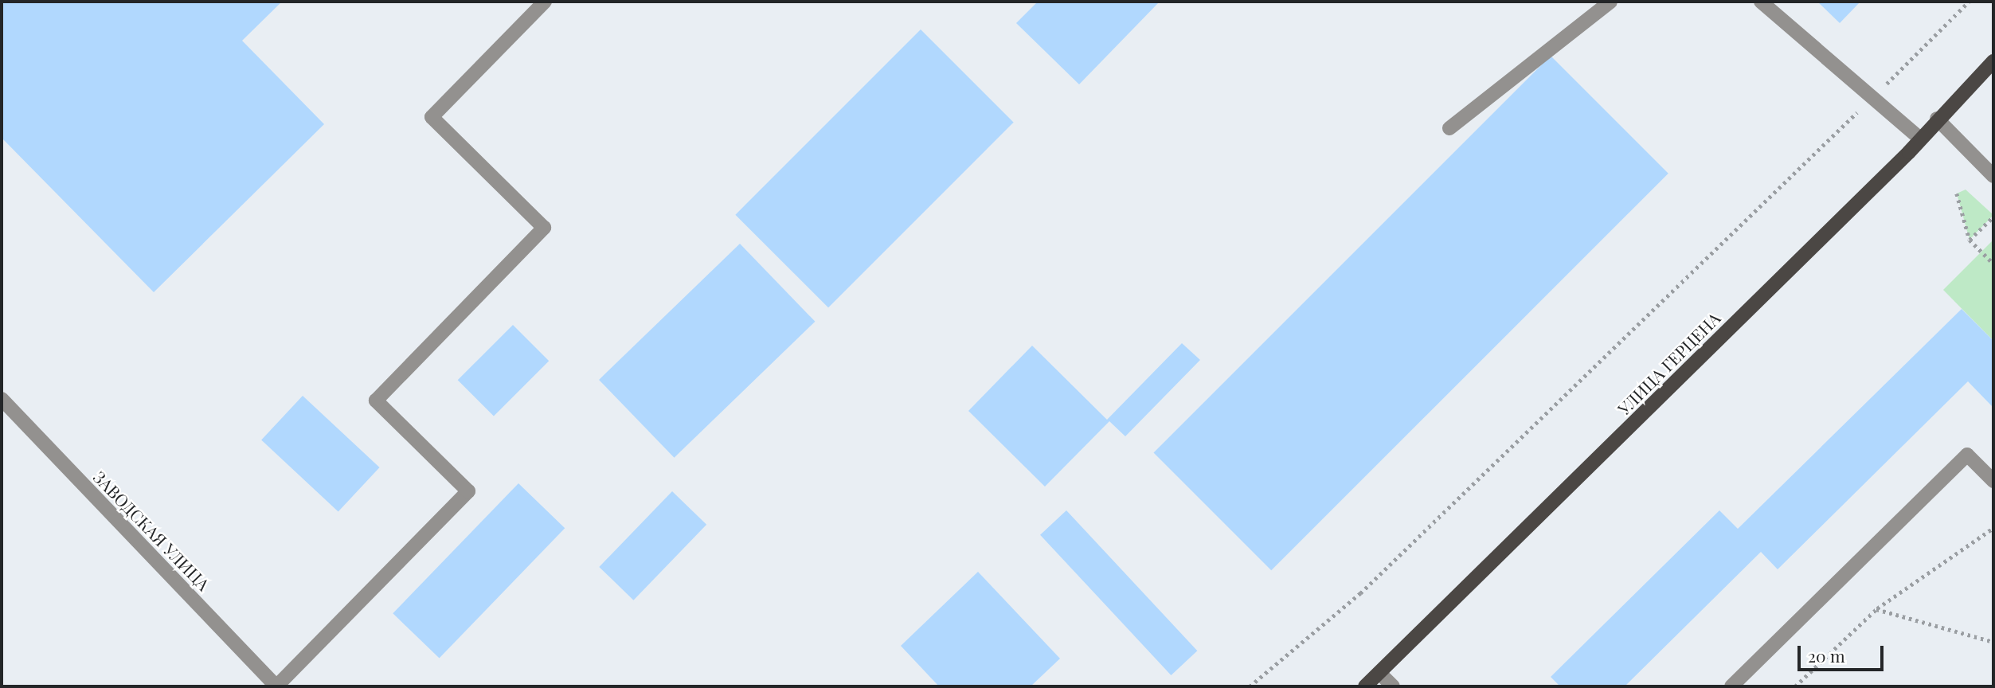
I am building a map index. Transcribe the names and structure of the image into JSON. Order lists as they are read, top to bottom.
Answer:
{
  "streets": {
    "main road": ["УЛИЦА ГЕРЦЕНА"],
    "street": ["ЗАВОДСКАЯ УЛИЦА"]
  },
  "scale_bar": "20 m"
}
